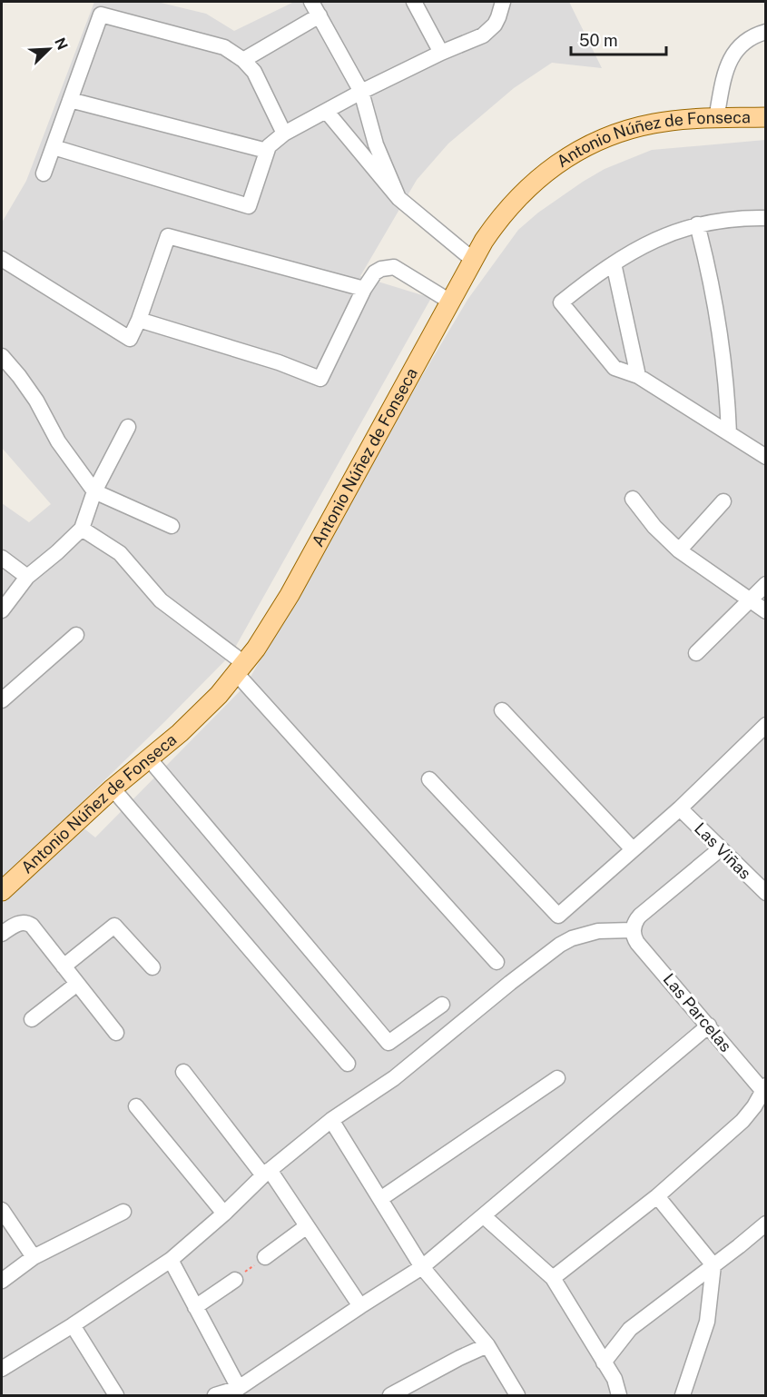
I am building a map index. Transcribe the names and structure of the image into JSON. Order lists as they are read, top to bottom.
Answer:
{
  "streets": {
    "main road": ["Antonio Núñez de Fonseca"],
    "street": ["Las Viñas", "Las Parcelas"]
  },
  "scale_bar": "50 m",
  "north": "top right"
}
